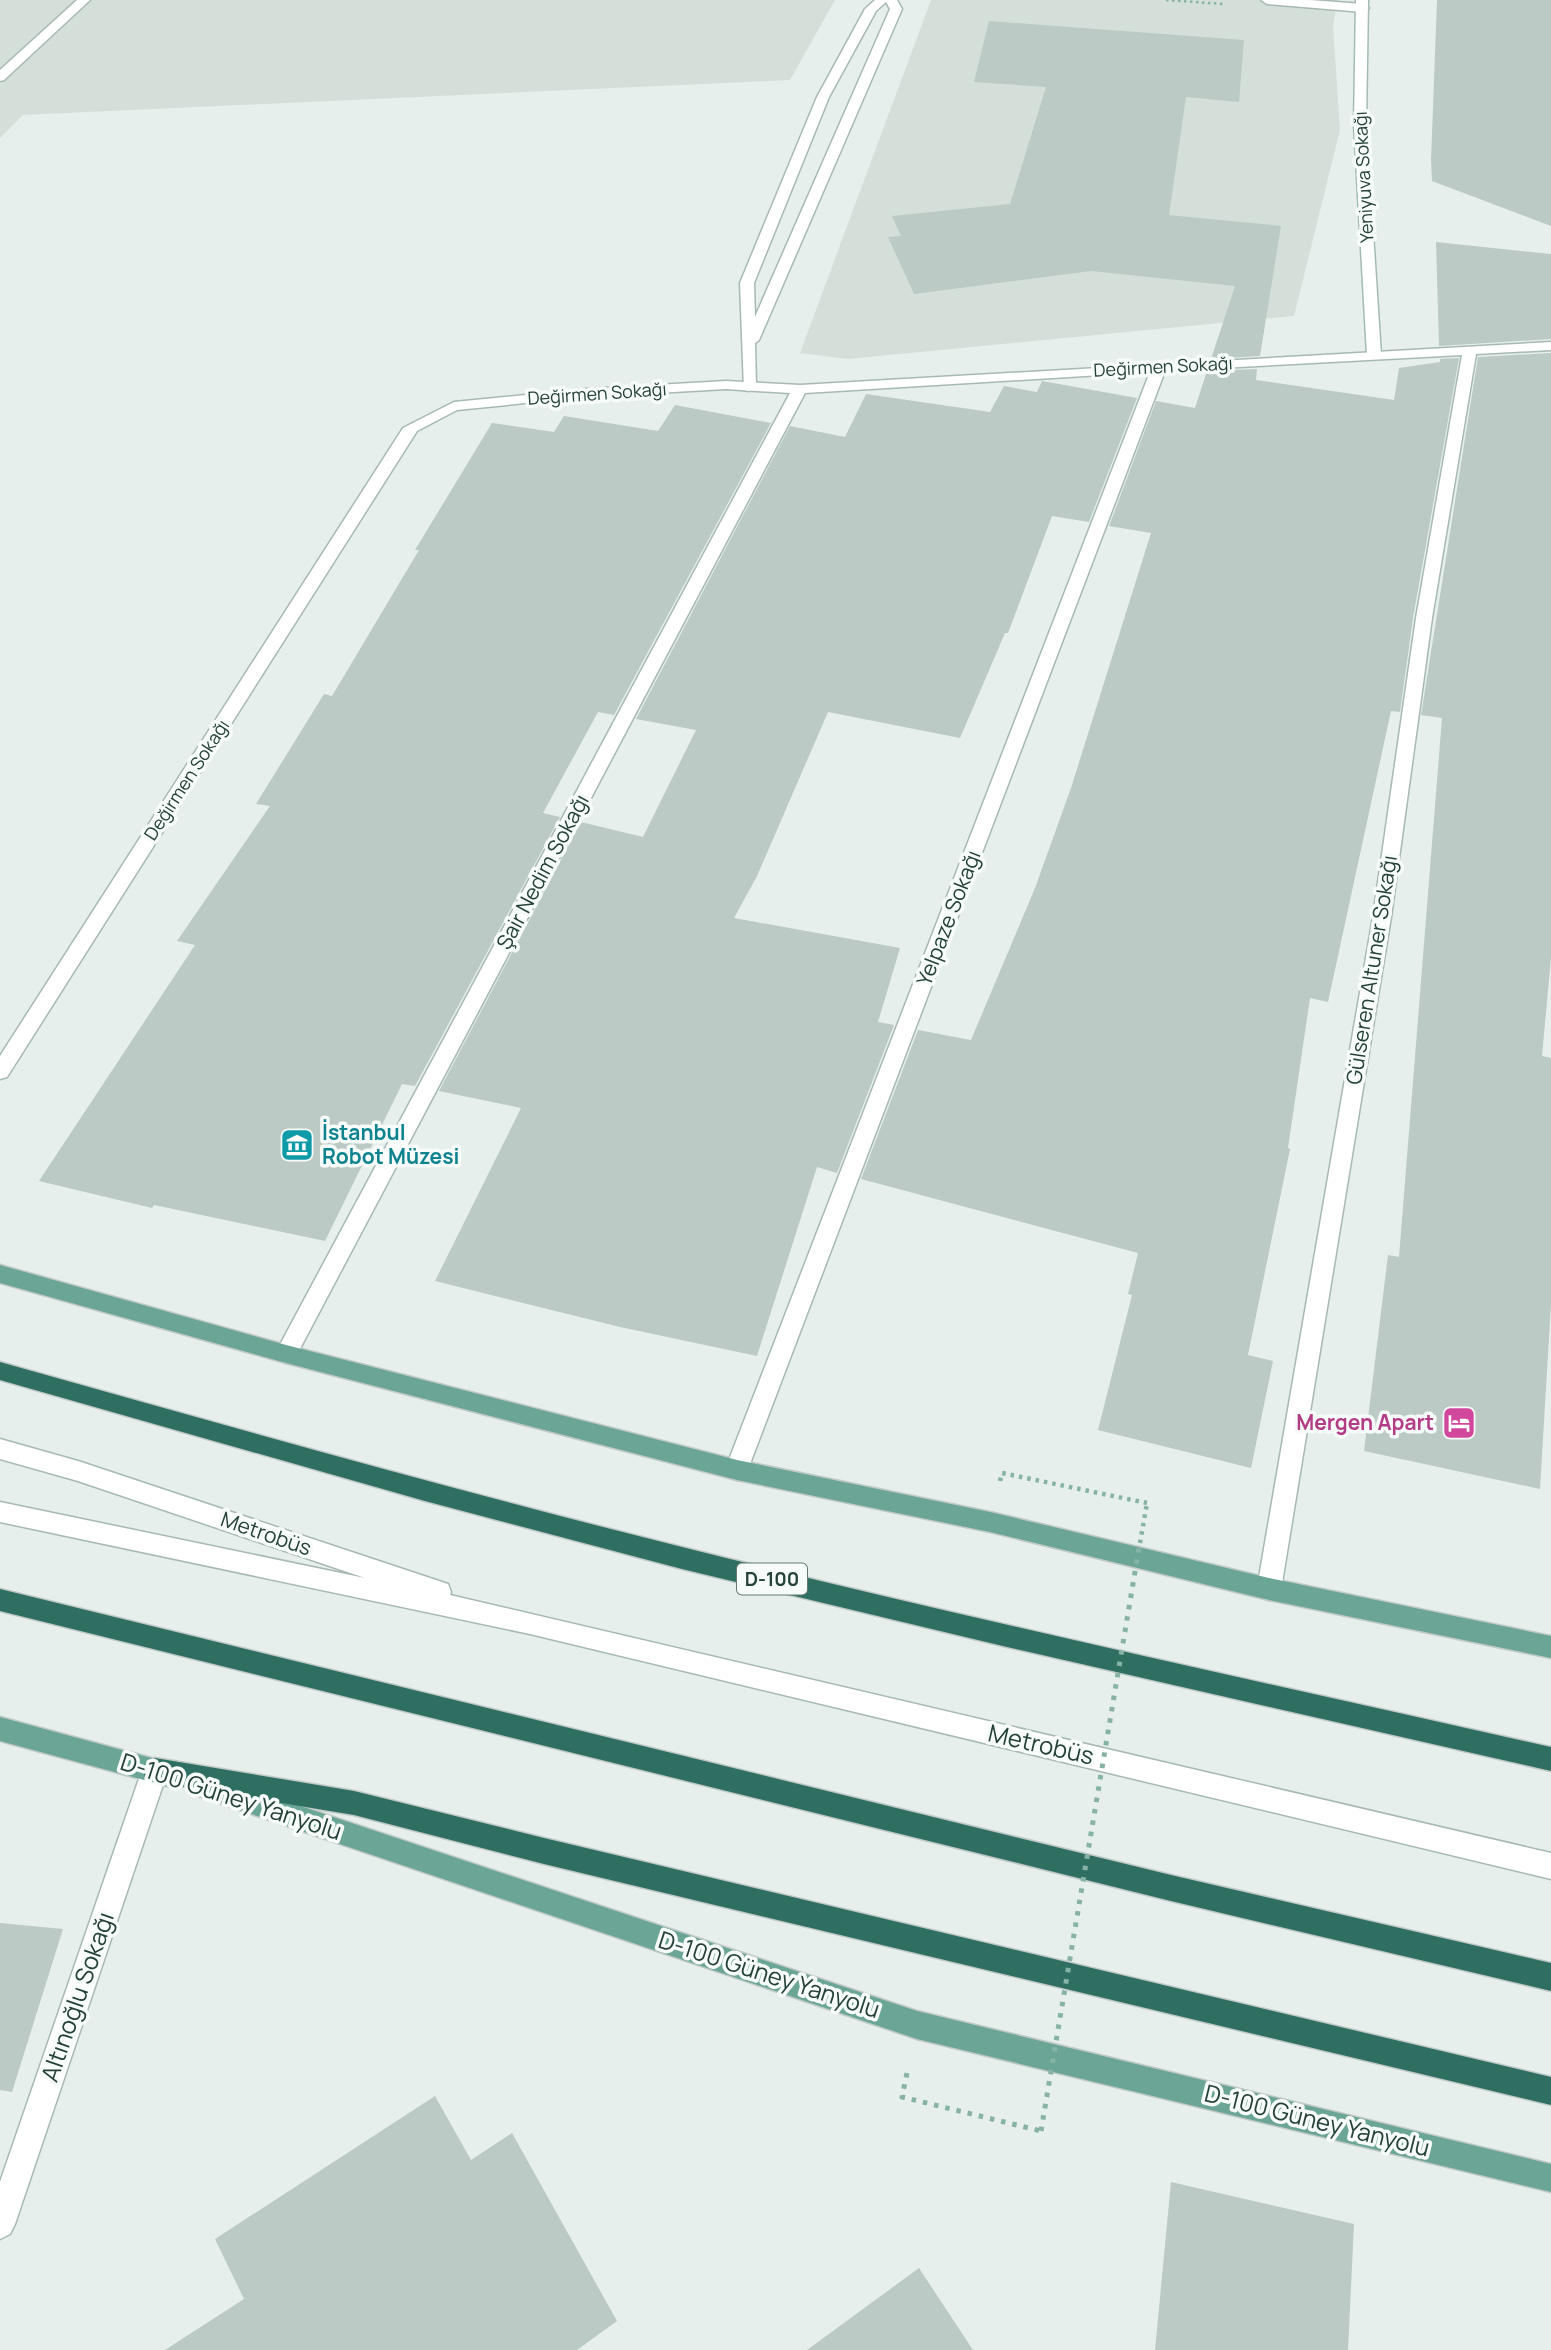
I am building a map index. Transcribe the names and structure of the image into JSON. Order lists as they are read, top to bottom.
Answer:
{
  "streets": {
    "highway": ["D-100"],
    "main road": ["D-100 Güney Yanyolu"],
    "street": [
      "Yeniyuva Sokağı",
      "Değirmen Sokağı",
      "Şair Nedim Sokağı",
      "Yelpaze Sokağı",
      "Gülseren Altuner Sokağı",
      "Metrobüs",
      "Altınoğlu Sokağı"
    ]
  },
  "crossings": [
    ["Yeniyuva Sokağı", "Değirmen Sokağı"],
    ["Değirmen Sokağı", "Şair Nedim Sokağı"],
    ["Değirmen Sokağı", "Yelpaze Sokağı"],
    ["Değirmen Sokağı", "Gülseren Altuner Sokağı"],
    ["D-100 Güney Yanyolu", "Altınoğlu Sokağı"]
  ],
  "places": {
    "museum": ["İstanbul Robot Müzesi"],
    "hotel": ["Mergen Apart"]
  }
}
